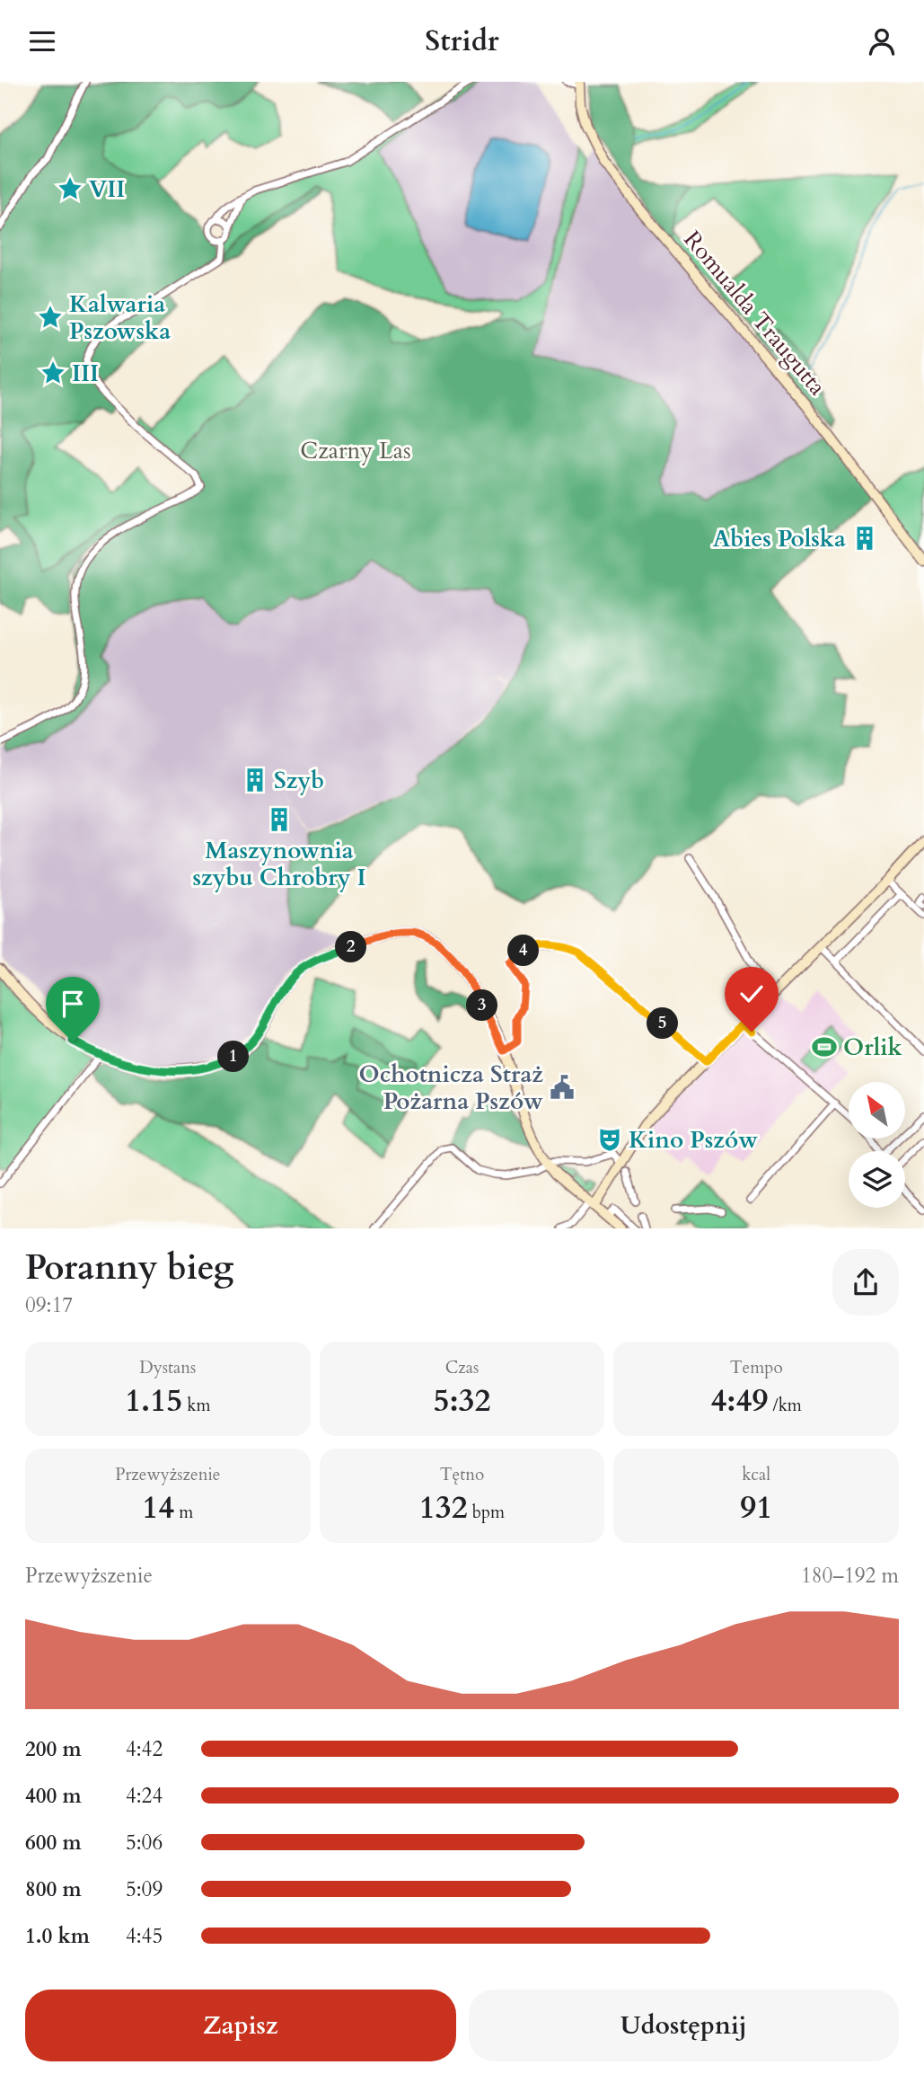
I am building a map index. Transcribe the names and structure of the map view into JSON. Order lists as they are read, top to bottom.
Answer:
{
  "streets": {
    "street": ["Romualda Traugutta"]
  },
  "parks": ["Czarny Las"],
  "places": {
    "place": ["VII", "Kalwaria Pszowska", "III"],
    "building": ["Abies Polska", "Szyb", "Maszynownia szybu Chrobry I"],
    "sports": ["Orlik"],
    "public building": ["Ochotnicza Straż Pożarna Pszów"],
    "theatre": ["Kino Pszów"]
  },
  "north": "top left",
  "page": {
    "header": "Stridr",
    "pins": [
      "2",
      "4",
      "3",
      "5",
      "1"
    ],
    "heading": ["Poranny bieg", "09:17"],
    "stats": [
      ["Dystans", "1.15 km"],
      ["Czas", "5:32"],
      ["Tempo", "4:49 /km"],
      ["Przewyższenie", "14 m"],
      ["Tętno", "132 bpm"],
      ["kcal", "91"]
    ],
    "chart": ["Przewyższenie", "180–192 m"],
    "list": [
      {
        "name": "200 m",
        "note": "4:42"
      },
      {
        "name": "400 m",
        "note": "4:24"
      },
      {
        "name": "600 m",
        "note": "5:06"
      },
      {
        "name": "800 m",
        "note": "5:09"
      },
      {
        "name": "1.0 km",
        "note": "4:45"
      }
    ],
    "buttons": ["Zapisz", "Udostępnij"]
  }
}
